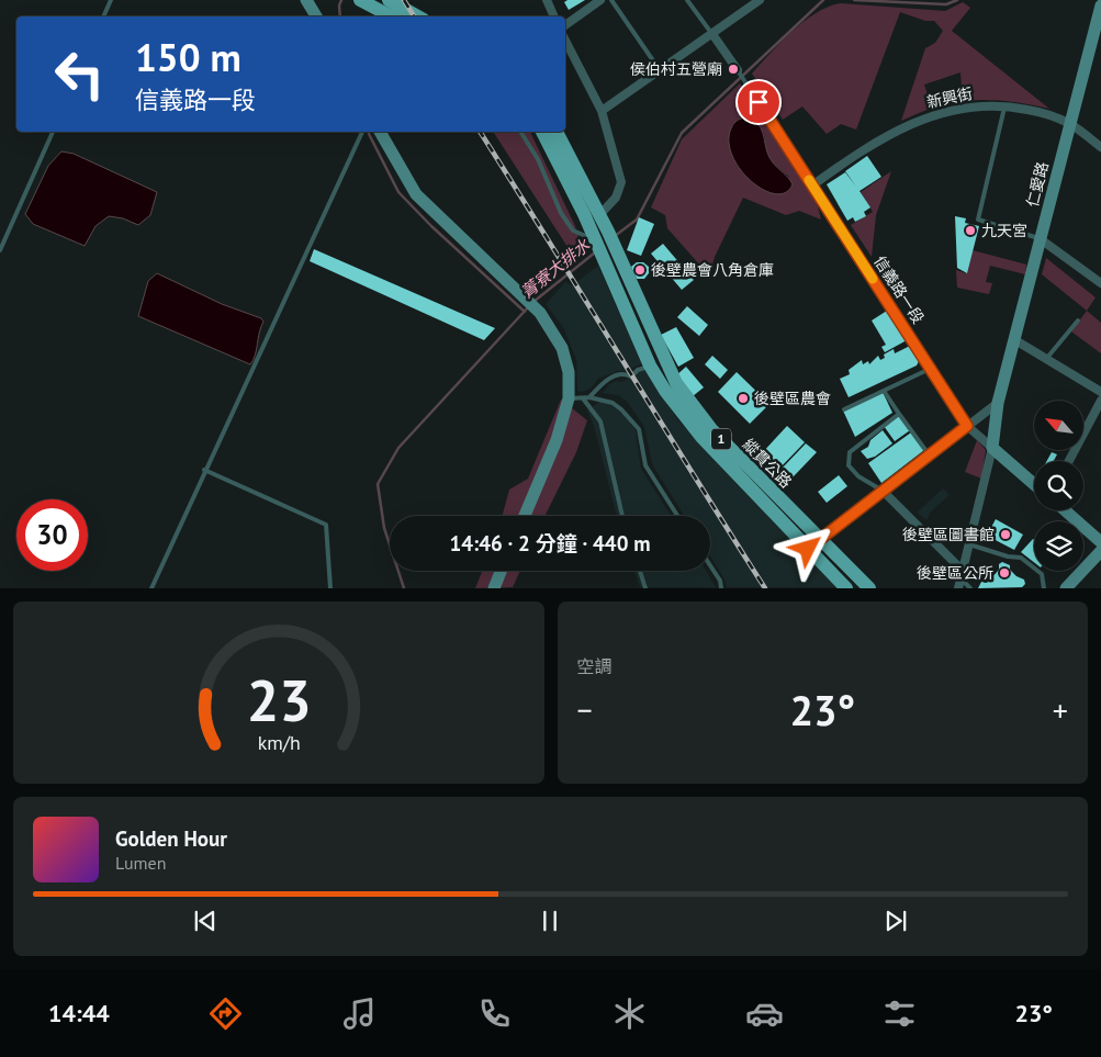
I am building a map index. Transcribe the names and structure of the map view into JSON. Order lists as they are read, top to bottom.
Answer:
{
  "streets": {
    "main road": ["1", "縱貫公路"],
    "street": ["新興街", "仁愛路", "信義路一段"]
  },
  "crossings": [
    ["新興街", "仁愛路"],
    ["新興街", "信義路一段"],
    ["仁愛路", "信義路一段"],
    ["1", "縱貫公路"]
  ],
  "water": ["菁寮大排水"],
  "places": [
    "侯伯村五營廟",
    "九天宮",
    "後壁農會八角倉庫",
    "後壁區農會",
    "後壁區圖書館",
    "後壁區公所"
  ],
  "north": "top left",
  "page": {
    "turn": ["150 m", "信義路一段"],
    "limit": "30",
    "trip": "14:46 · 2 分鐘 · 440 m",
    "tile": "空調",
    "heat": ["−", "23°", "+"],
    "song": ["Golden Hour", "Lumen"],
    "tabs": ["14:44", "23°"],
    "gauge": ["23", "km/h"]
  }
}
